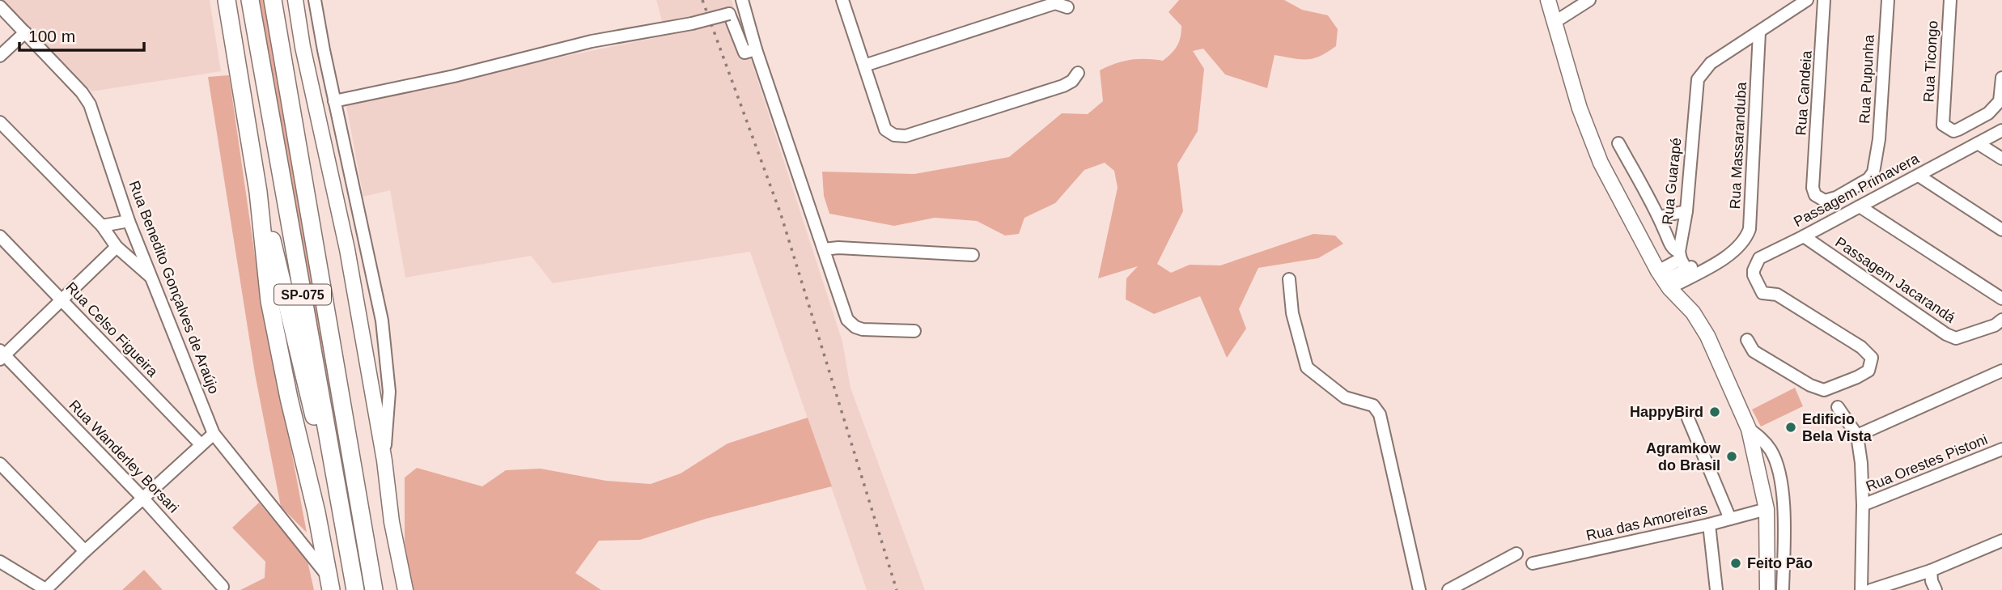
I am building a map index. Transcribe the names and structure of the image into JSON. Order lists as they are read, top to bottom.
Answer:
{
  "streets": {
    "highway": ["SP-075"],
    "street": [
      "Rua Ticongo",
      "Rua Pupunha",
      "Rua Candeia",
      "Rua Massaranduba",
      "Rua Guarapé",
      "Passagem Primavera",
      "Passagem Jacarandá",
      "Rua Benedito Gonçalves de Araújo",
      "Rua Celso Figueira",
      "Rua Wanderley Borsari",
      "Rua Orestes Pistoni",
      "Rua das Amoreiras"
    ]
  },
  "crossings": [
    ["Rua Pupunha", "Rua Candeia"],
    ["Rua Massaranduba", "Rua Guarapé"],
    ["Passagem Primavera", "Passagem Jacarandá"]
  ],
  "places": [
    "HappyBird",
    "Edificio Bela Vista",
    "Agramkow do Brasil",
    "Feito Pão"
  ],
  "scale_bar": "100 m"
}
